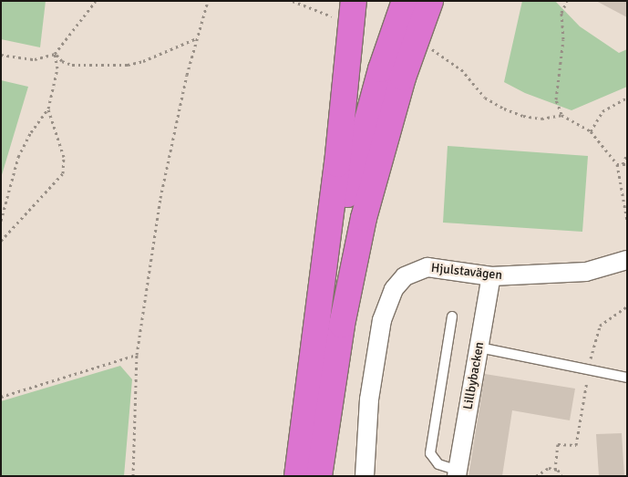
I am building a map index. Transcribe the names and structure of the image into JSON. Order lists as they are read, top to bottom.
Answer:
{
  "streets": {
    "street": ["Hjulstavägen", "Lillbybacken"]
  },
  "crossings": [
    ["Hjulstavägen", "Lillbybacken"]
  ]
}
